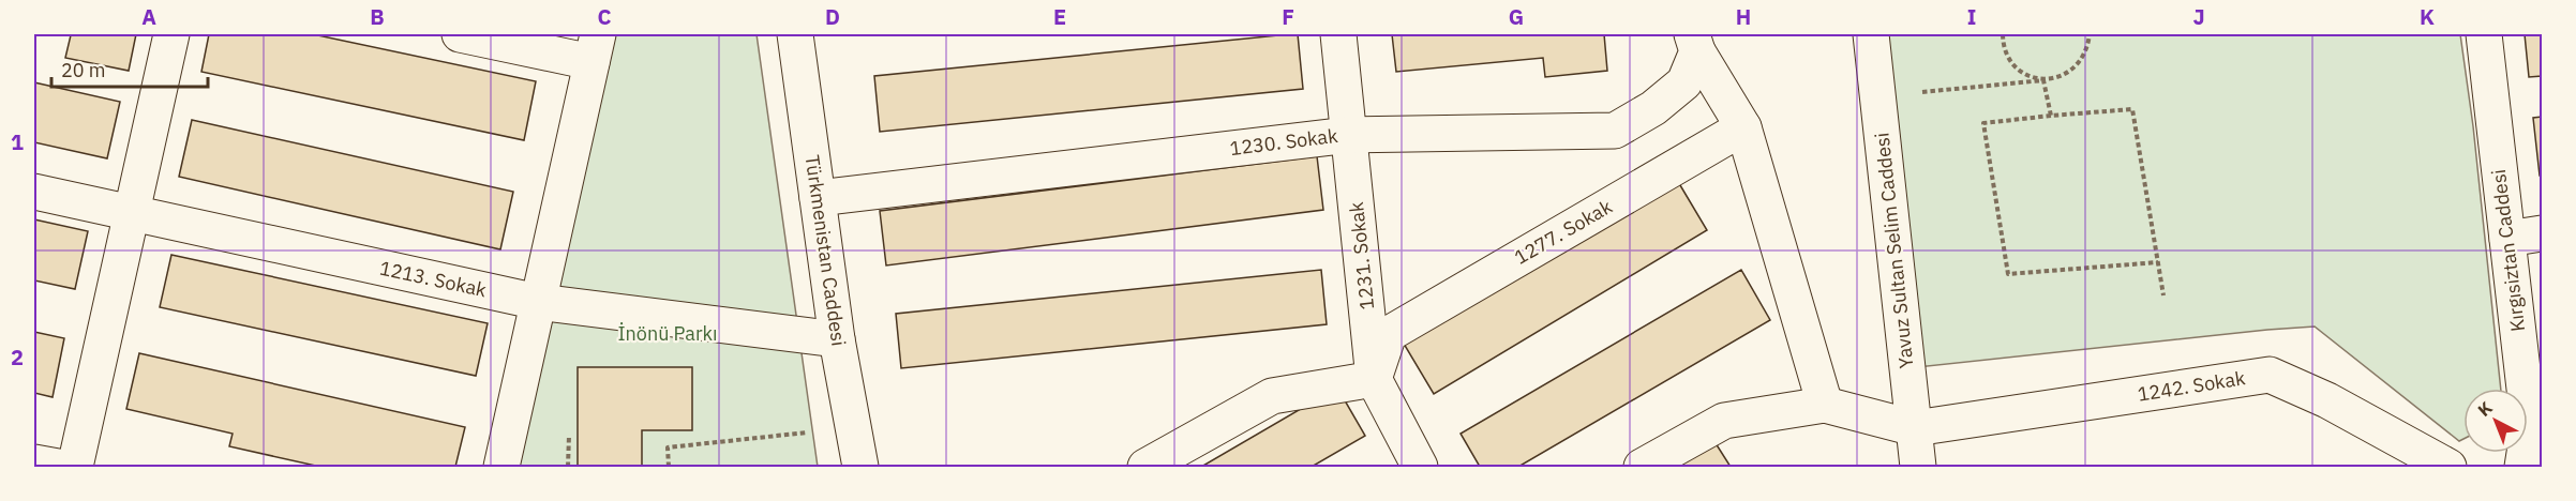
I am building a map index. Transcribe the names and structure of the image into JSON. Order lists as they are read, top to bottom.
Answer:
{
  "streets": {
    "street": [
      "1230. Sokak",
      "1277. Sokak",
      "Türkmenistan Caddesi",
      "Yavuz Sultan Selim Caddesi",
      "Kırgısiztan Caddesi",
      "1231. Sokak",
      "1213. Sokak",
      "1242. Sokak"
    ]
  },
  "crossings": [
    ["1230. Sokak", "Türkmenistan Caddesi"],
    ["1230. Sokak", "1231. Sokak"],
    ["1277. Sokak", "1231. Sokak"],
    ["Türkmenistan Caddesi", "1213. Sokak"],
    ["Yavuz Sultan Selim Caddesi", "1242. Sokak"]
  ],
  "parks": ["İnönü Parkı"],
  "scale_bar": "20 m",
  "north": "top left",
  "grid": {
    "columns": [
      "A",
      "B",
      "C",
      "D",
      "E",
      "F",
      "G",
      "H",
      "I",
      "J",
      "K"
    ],
    "rows": ["1", "2"]
  }
}
